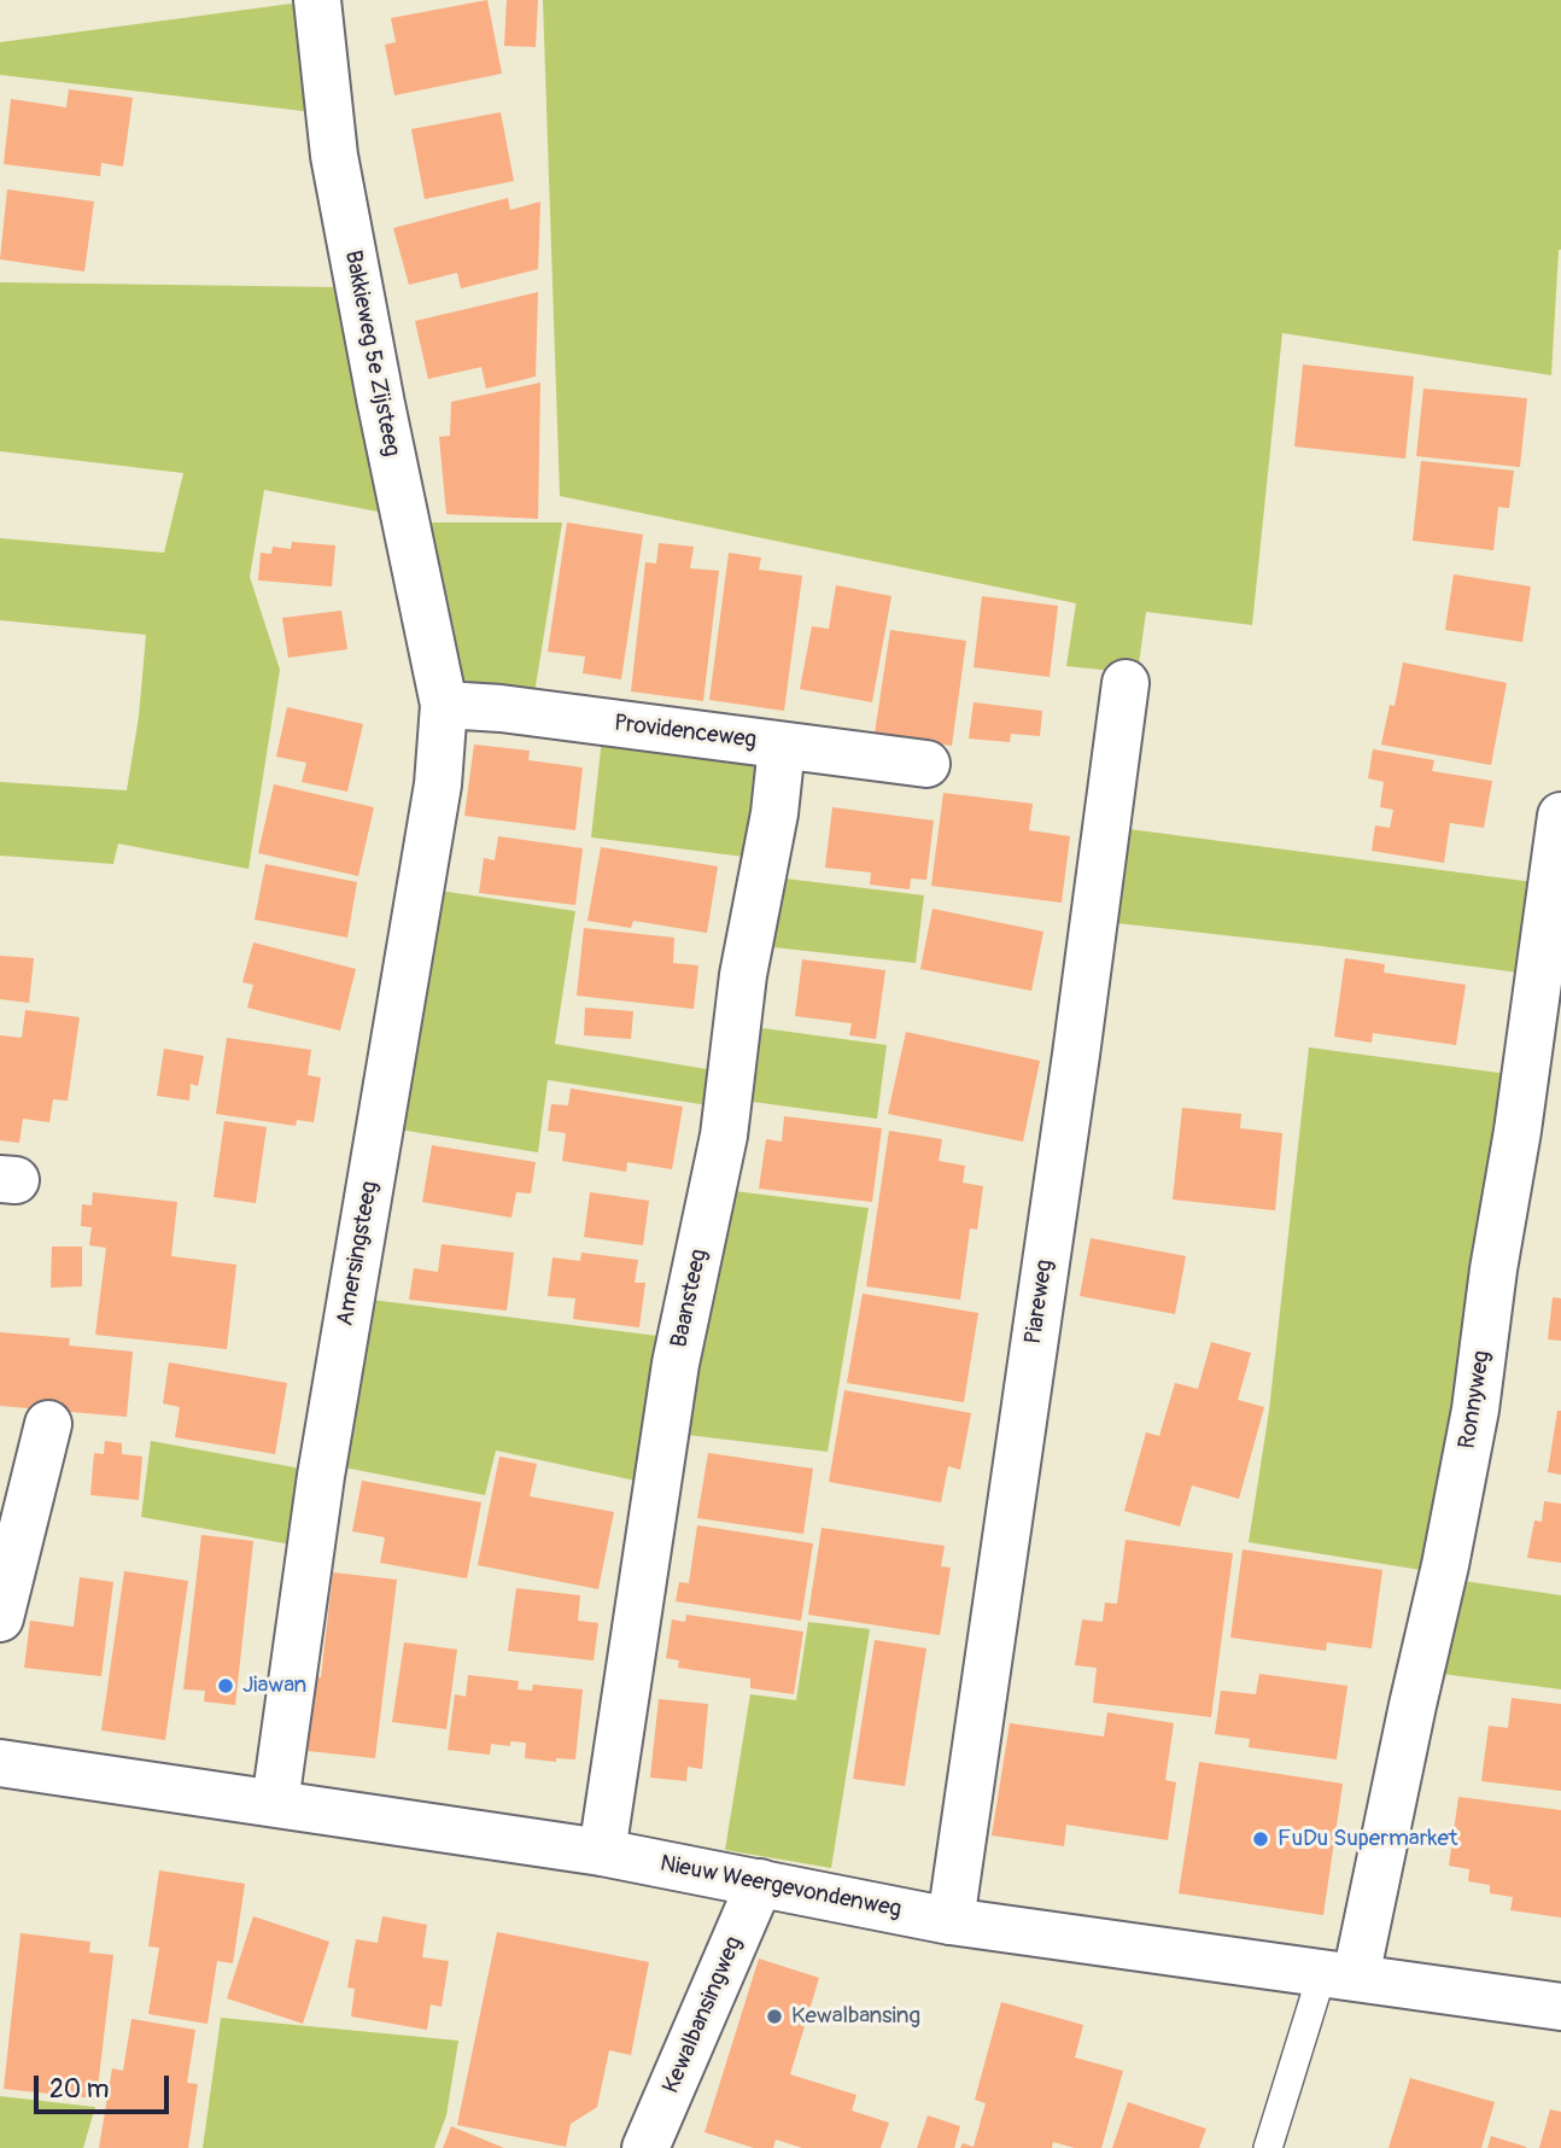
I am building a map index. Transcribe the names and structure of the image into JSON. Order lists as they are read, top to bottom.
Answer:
{
  "streets": {
    "street": [
      "Bakkieweg 5e Zijsteeg",
      "Providenceweg",
      "Amersingsteeg",
      "Baansteeg",
      "Piareweg",
      "Ronnyweg",
      "Nieuw Weergevondenweg",
      "Kewalbansingweg"
    ]
  },
  "crossings": [
    ["Bakkieweg 5e Zijsteeg", "Providenceweg"],
    ["Bakkieweg 5e Zijsteeg", "Amersingsteeg"],
    ["Providenceweg", "Amersingsteeg"],
    ["Providenceweg", "Baansteeg"],
    ["Amersingsteeg", "Nieuw Weergevondenweg"],
    ["Baansteeg", "Nieuw Weergevondenweg"],
    ["Piareweg", "Nieuw Weergevondenweg"],
    ["Ronnyweg", "Nieuw Weergevondenweg"],
    ["Nieuw Weergevondenweg", "Kewalbansingweg"]
  ],
  "places": ["Jiawan", "FuDu Supermarket", "Kewalbansing"],
  "scale_bar": "20 m"
}
